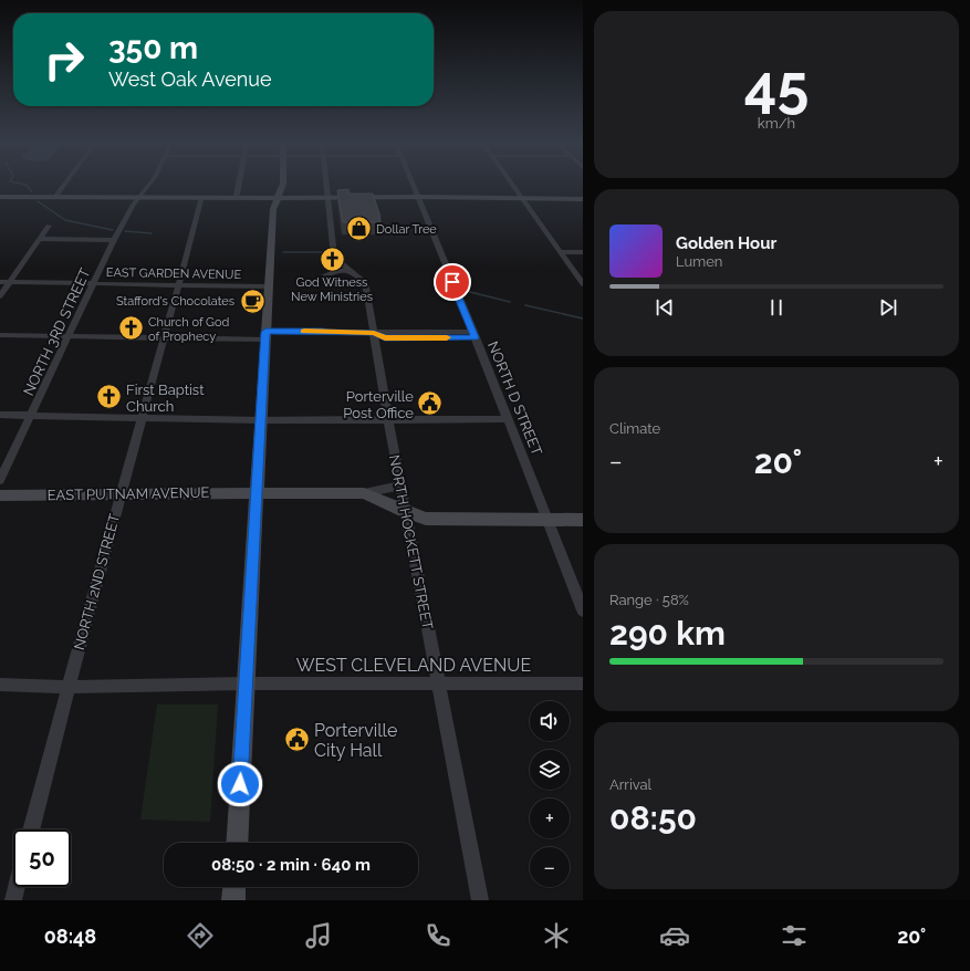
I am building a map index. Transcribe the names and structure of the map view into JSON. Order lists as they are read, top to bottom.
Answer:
{
  "streets": {
    "main road": ["EAST PUTNAM AVENUE"],
    "street": [
      "EAST GARDEN AVENUE",
      "NORTH 3RD STREET",
      "NORTH D STREET",
      "NORTH HOCKETT STREET",
      "NORTH 2ND STREET",
      "WEST CLEVELAND AVENUE"
    ]
  },
  "crossings": [
    ["EAST GARDEN AVENUE", "NORTH 3RD STREET"],
    ["EAST GARDEN AVENUE", "NORTH 2ND STREET"],
    ["EAST PUTNAM AVENUE", "NORTH 2ND STREET"],
    ["NORTH HOCKETT STREET", "WEST CLEVELAND AVENUE"],
    ["NORTH 2ND STREET", "WEST CLEVELAND AVENUE"]
  ],
  "places": {
    "shop": ["Dollar Tree"],
    "church": ["God Witness New Ministries", "Church of God of Prophecy", "First Baptist Church"],
    "cafe": ["Stafford's Chocolates"],
    "public building": ["Porterville Post Office", "Porterville City Hall"]
  },
  "page": {
    "tile": [
      ["45", "km/h"],
      "Climate",
      ["Range · 58%", "290 km"],
      ["Arrival", "08:50"]
    ],
    "turn": ["350 m", "West Oak Avenue"],
    "song": ["Golden Hour", "Lumen"],
    "heat": ["−", "20°", "+"],
    "map_buttons": ["+", "−"],
    "limit": "50",
    "trip": "08:50 · 2 min · 640 m",
    "tabs": ["08:48", "20°"]
  }
}
